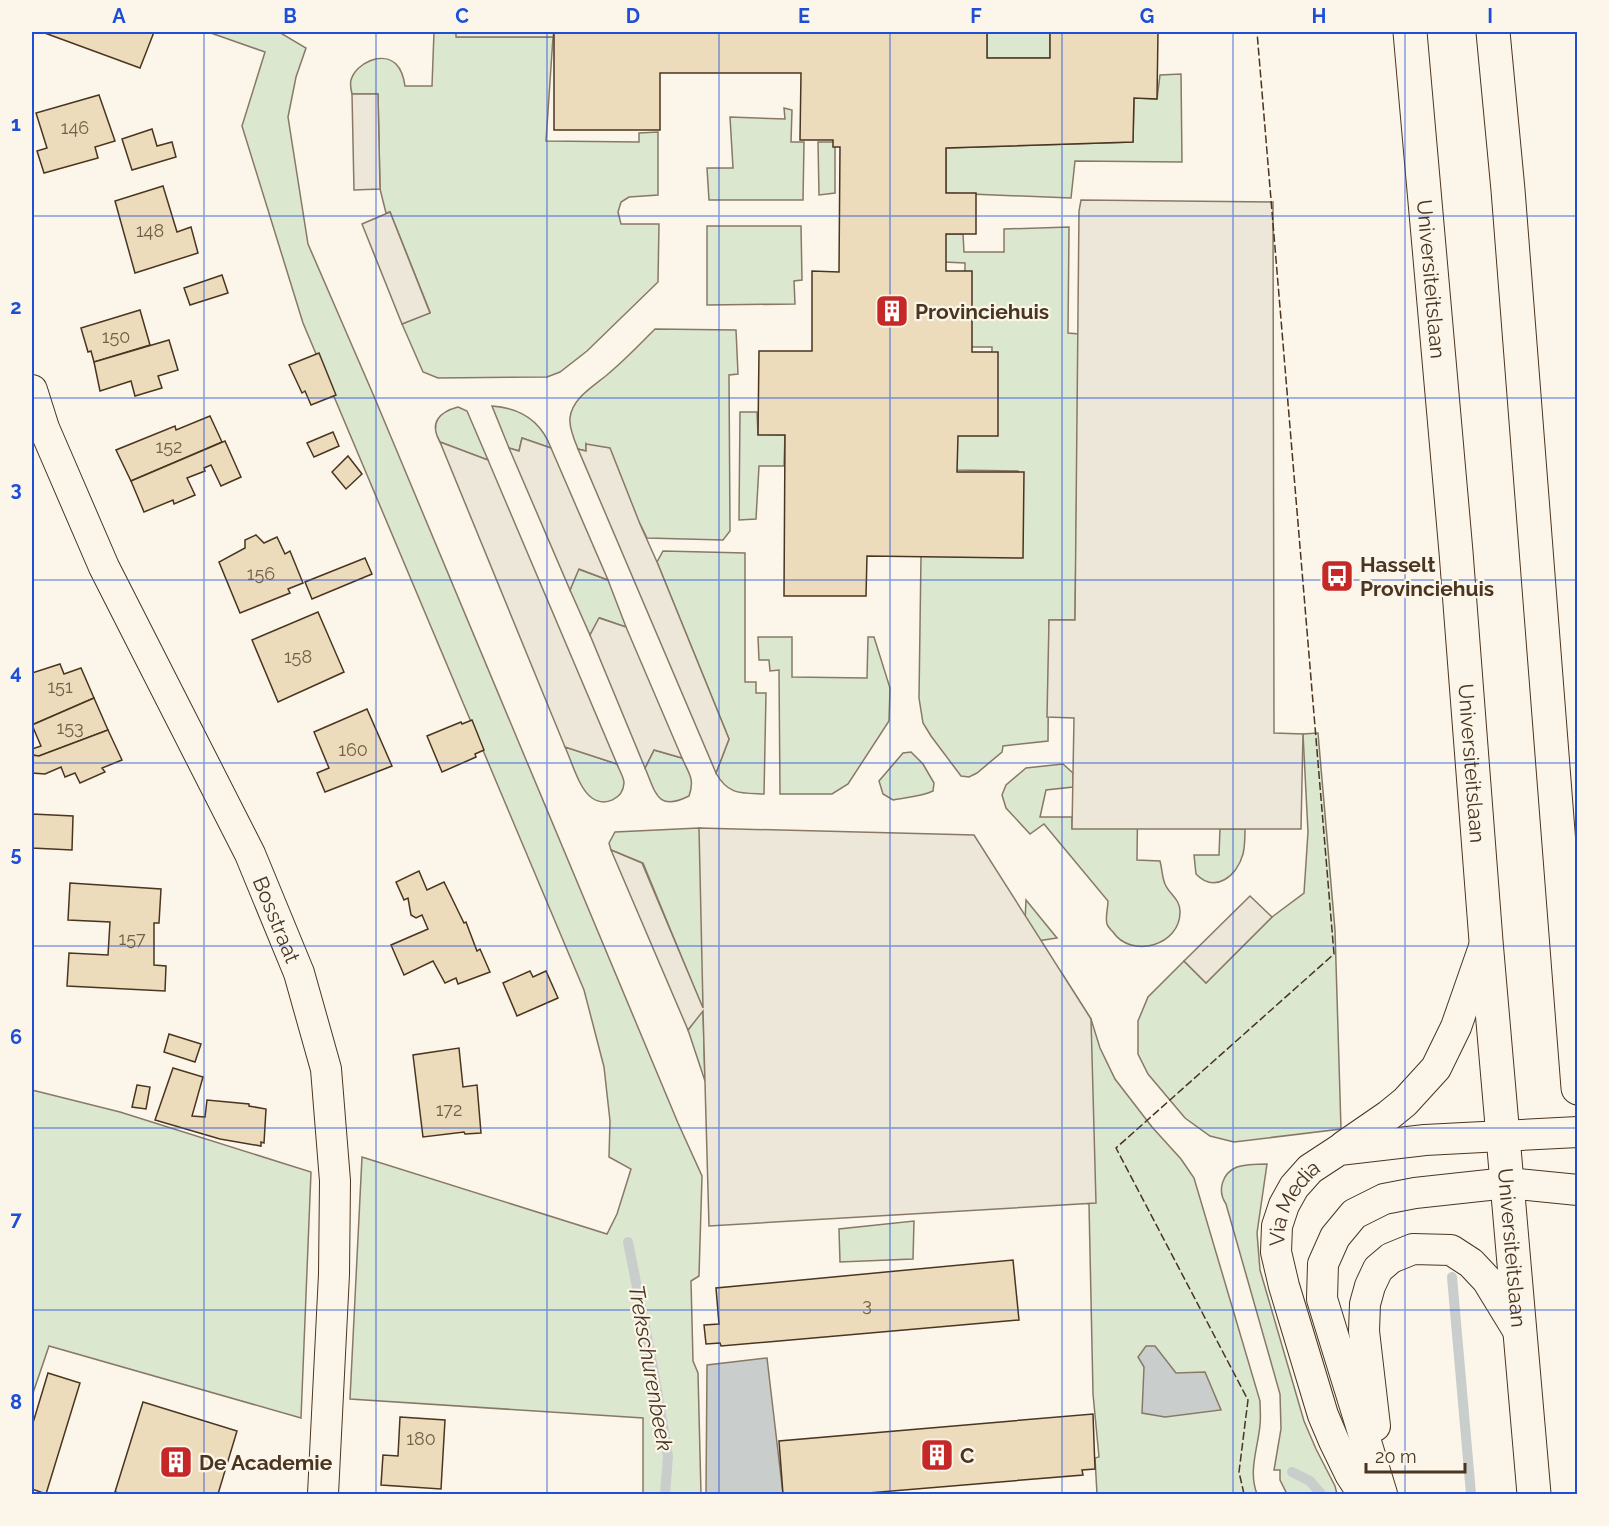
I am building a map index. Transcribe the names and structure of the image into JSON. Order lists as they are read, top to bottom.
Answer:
{
  "streets": {
    "highway": ["Universiteitslaan"],
    "street": ["Bosstraat", "Via Media"]
  },
  "crossings": [
    ["Universiteitslaan", "Via Media"]
  ],
  "water": ["Trekschurenbeek"],
  "places": {
    "building": ["Provinciehuis", "C", "De Academie"],
    "bus stop": ["Hasselt Provinciehuis"]
  },
  "house_numbers": [
    "146",
    "148",
    "150",
    "152",
    "156",
    "158",
    "151",
    "153",
    "160",
    "157",
    "172",
    "3",
    "180"
  ],
  "scale_bar": "20 m",
  "grid": {
    "columns": [
      "A",
      "B",
      "C",
      "D",
      "E",
      "F",
      "G",
      "H",
      "I"
    ],
    "rows": [
      "1",
      "2",
      "3",
      "4",
      "5",
      "6",
      "7",
      "8"
    ]
  }
}
